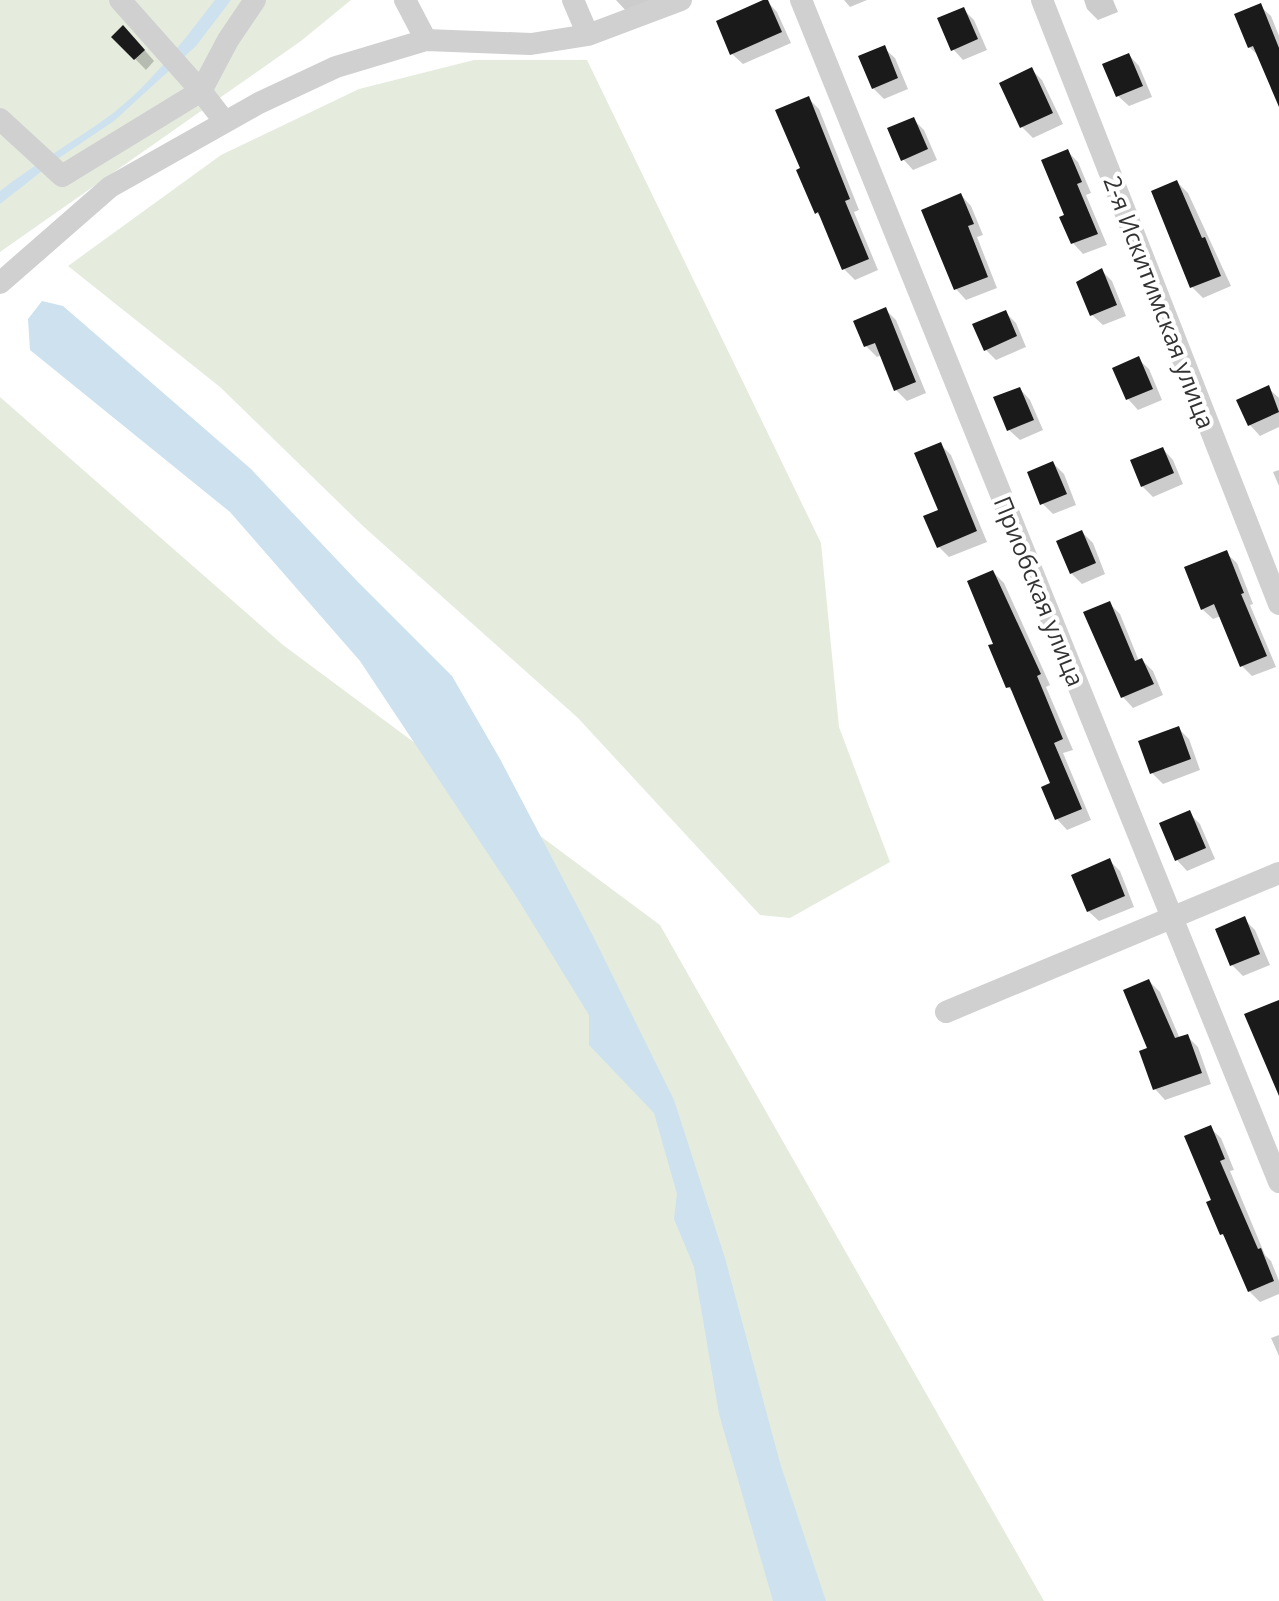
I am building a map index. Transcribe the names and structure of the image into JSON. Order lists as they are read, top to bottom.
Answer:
{
  "streets": {
    "street": ["2-я Искитимская улица", "Приобская улица"]
  }
}
